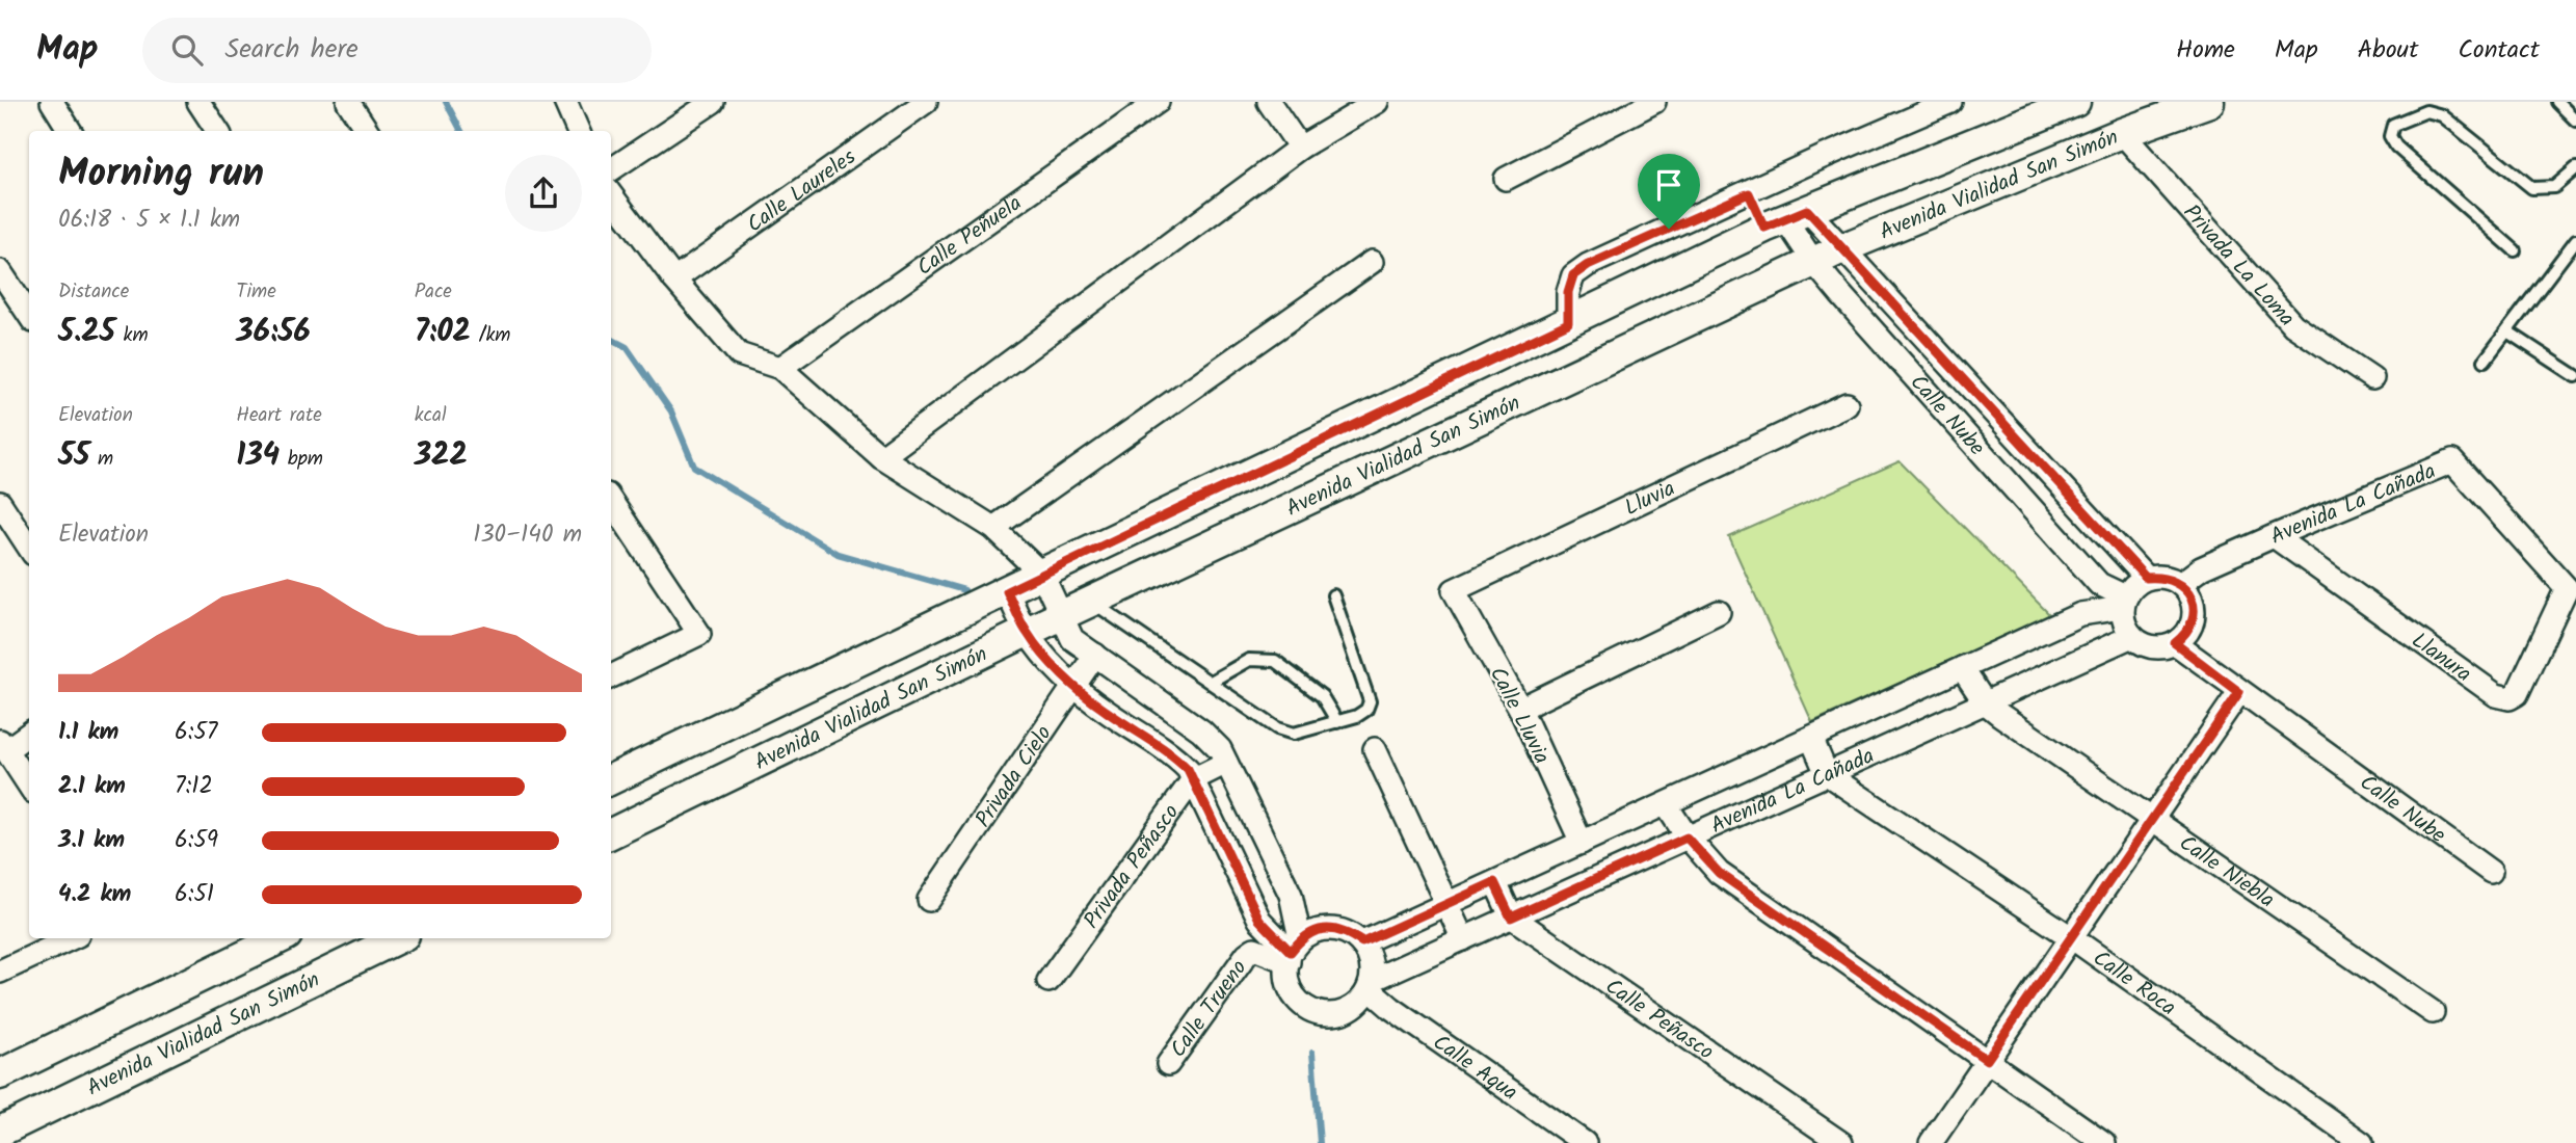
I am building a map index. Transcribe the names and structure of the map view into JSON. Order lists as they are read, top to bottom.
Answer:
{
  "streets": {
    "main road": ["Avenida Vialidad San Simón"],
    "street": [
      "Calle Laureles",
      "Calle Peñuela",
      "Privada La Loma",
      "Calle Nube",
      "Lluvia",
      "Avenida La Cañada",
      "Llanura",
      "Calle Lluvia",
      "Privada Cielo",
      "Privada Peñasco",
      "Calle Niebla",
      "Calle Roca",
      "Calle Trueno",
      "Calle Peñasco",
      "Calle Agua"
    ]
  },
  "crossings": [
    ["Avenida Vialidad San Simón", "Privada La Loma"],
    ["Avenida Vialidad San Simón", "Calle Nube"],
    ["Calle Nube", "Avenida La Cañada"],
    ["Lluvia", "Calle Lluvia"],
    ["Avenida La Cañada", "Llanura"],
    ["Avenida La Cañada", "Calle Lluvia"],
    ["Avenida La Cañada", "Calle Niebla"],
    ["Avenida La Cañada", "Calle Roca"],
    ["Avenida La Cañada", "Calle Trueno"],
    ["Avenida La Cañada", "Calle Peñasco"],
    ["Avenida La Cañada", "Calle Agua"],
    ["Calle Trueno", "Calle Agua"]
  ],
  "page": {
    "header": "Map",
    "search": "Search here",
    "nav": [
      "Home",
      "Map",
      "About",
      "Contact"
    ],
    "heading": ["Morning run", "06:18 · 5 × 1.1 km"],
    "stats": [
      ["Distance", "5.25 km"],
      ["Time", "36:56"],
      ["Pace", "7:02 /km"],
      ["Elevation", "55 m"],
      ["Heart rate", "134 bpm"],
      ["kcal", "322"]
    ],
    "chart": ["Elevation", "130–140 m"],
    "list": [
      {
        "name": "1.1 km",
        "note": "6:57"
      },
      {
        "name": "2.1 km",
        "note": "7:12"
      },
      {
        "name": "3.1 km",
        "note": "6:59"
      },
      {
        "name": "4.2 km",
        "note": "6:51"
      }
    ]
  }
}
